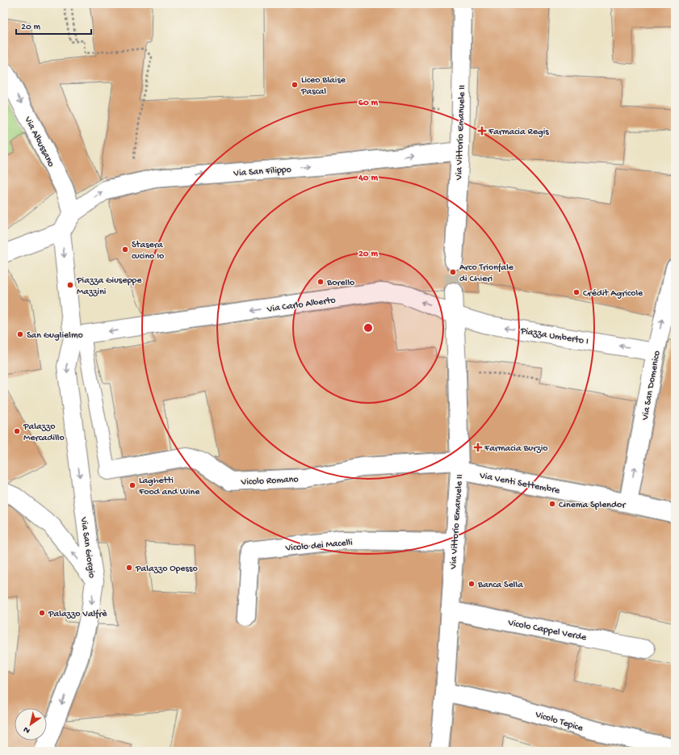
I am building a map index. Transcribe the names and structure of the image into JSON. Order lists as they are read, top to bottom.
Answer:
{
  "streets": {
    "street": [
      "Via Vittorio Emanuele II",
      "Via Albussano",
      "Via San Filippo",
      "Via Carlo Alberto",
      "Piazza Umberto I",
      "Via San Domenico",
      "Vicolo Romano",
      "Via Venti Settembre",
      "Vicolo dei Macelli",
      "Via San Giorgio",
      "Vicolo Cappel Verde",
      "Vicolo Tepice"
    ]
  },
  "crossings": [
    ["Via Vittorio Emanuele II", "Via San Filippo"],
    ["Via Vittorio Emanuele II", "Via Carlo Alberto"],
    ["Via Vittorio Emanuele II", "Piazza Umberto I"],
    ["Via Vittorio Emanuele II", "Vicolo Romano"],
    ["Via Vittorio Emanuele II", "Via Venti Settembre"],
    ["Via Vittorio Emanuele II", "Vicolo dei Macelli"],
    ["Via Vittorio Emanuele II", "Vicolo Cappel Verde"],
    ["Via Vittorio Emanuele II", "Vicolo Tepice"],
    ["Via Albussano", "Via San Filippo"],
    ["Via Carlo Alberto", "Piazza Umberto I"],
    ["Via Carlo Alberto", "Vicolo Romano"],
    ["Via Carlo Alberto", "Via San Giorgio"],
    ["Piazza Umberto I", "Via San Domenico"],
    ["Via San Domenico", "Via Venti Settembre"],
    ["Vicolo Romano", "Via Venti Settembre"],
    ["Vicolo Romano", "Via San Giorgio"]
  ],
  "one_way": [
    "Via Albussano",
    "Via San Filippo",
    "Via Carlo Alberto",
    "Piazza Umberto I",
    "Via San Domenico",
    "Via San Giorgio"
  ],
  "places": {
    "other": [
      "Liceo Blaise Pascal",
      "Stasera cucino Io",
      "Arco Trionfale di Chieri",
      "Borello",
      "Piazza Giuseppe Mazzini",
      "Crédit Agricole",
      "San Guglielmo",
      "Palazzo Mercadillo",
      "Laghetti Food and Wine",
      "Cinema Splendor",
      "Palazzo Opesso",
      "Banca Sella",
      "Palazzo Valfrè"
    ],
    "health": ["Farmacia Regis", "Farmacia Burzio"]
  },
  "scale_bar": "20 m",
  "north": "bottom left",
  "rings": ["60 m", "40 m", "20 m"]
}
